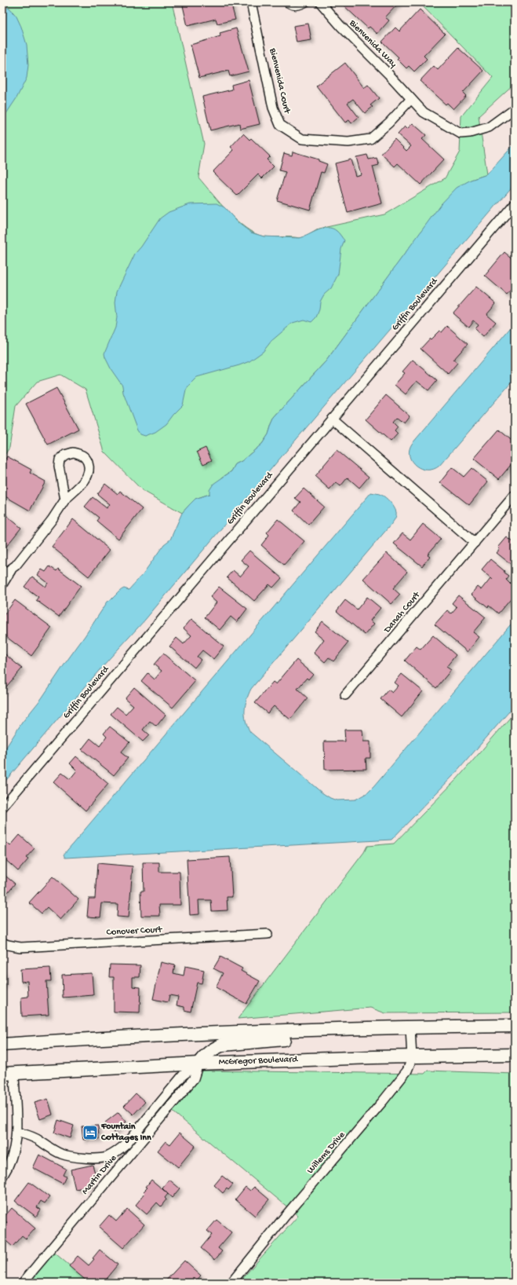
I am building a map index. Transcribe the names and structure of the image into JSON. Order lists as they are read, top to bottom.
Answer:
{
  "streets": {
    "main road": ["McGregor Boulevard"],
    "street": [
      "Bienvenida Way",
      "Bienvenida Court",
      "Griffin Boulevard",
      "Danah Court",
      "Conover Court",
      "Willems Drive",
      "Martin Drive"
    ]
  },
  "crossings": [
    ["Bienvenida Way", "Bienvenida Court"],
    ["McGregor Boulevard", "Willems Drive"],
    ["McGregor Boulevard", "Martin Drive"]
  ],
  "places": {
    "hotel": ["Fountain Cottages Inn"]
  }
}
